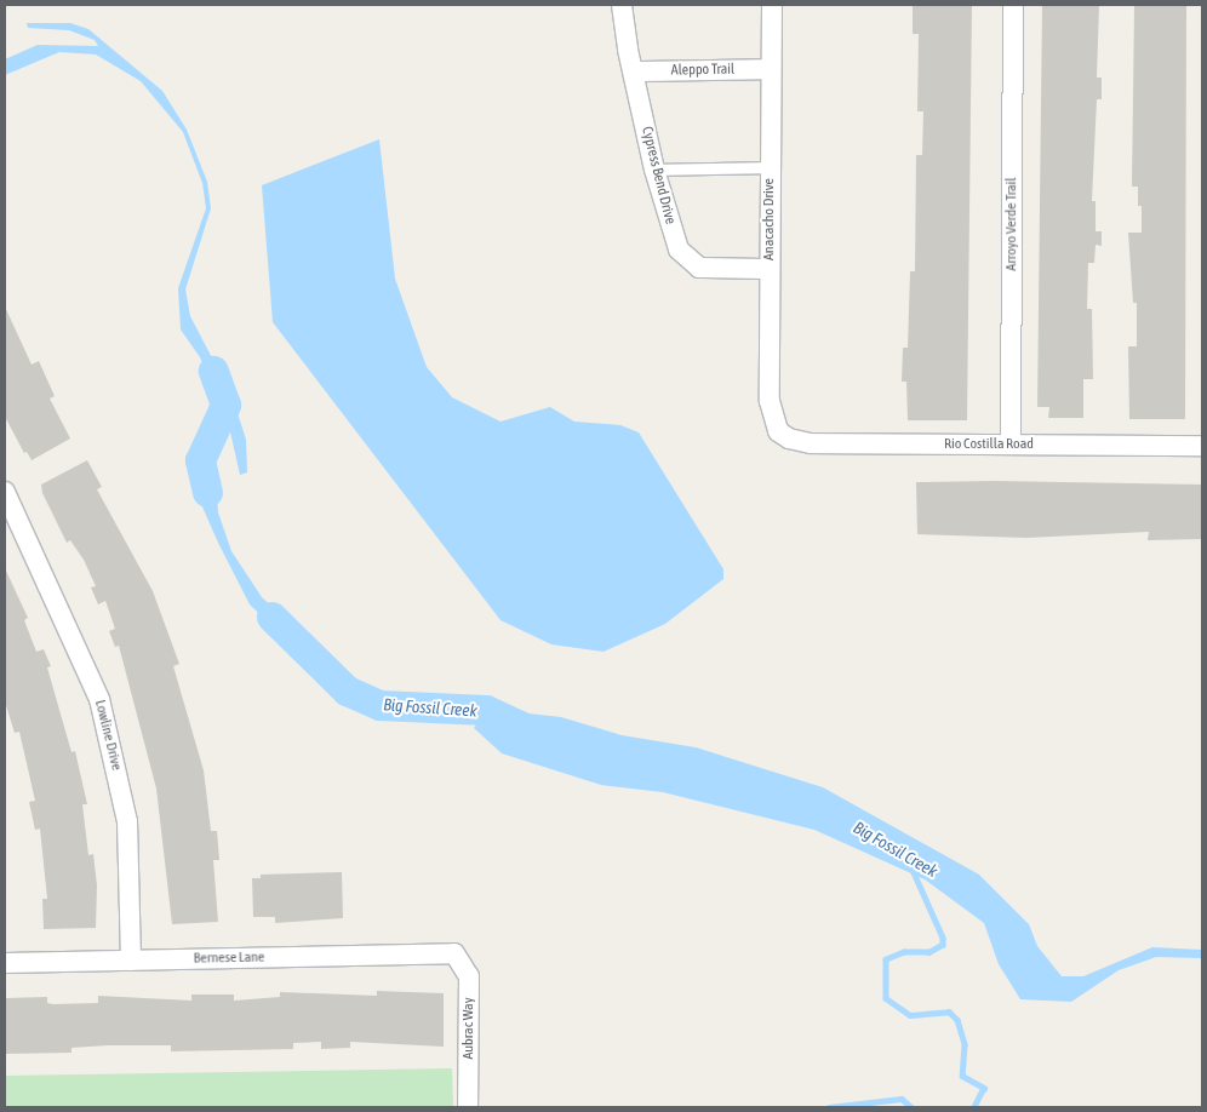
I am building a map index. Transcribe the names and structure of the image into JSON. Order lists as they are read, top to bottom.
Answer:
{
  "streets": {
    "street": [
      "Aleppo Trail",
      "Cypress Bend Drive",
      "Anacacho Drive",
      "Arroyo Verde Trail",
      "Rio Costilla Road",
      "Lowline Drive",
      "Bernese Lane",
      "Aubrac Way"
    ]
  },
  "crossings": [
    ["Aleppo Trail", "Cypress Bend Drive"],
    ["Aleppo Trail", "Anacacho Drive"],
    ["Cypress Bend Drive", "Anacacho Drive"],
    ["Anacacho Drive", "Rio Costilla Road"],
    ["Arroyo Verde Trail", "Rio Costilla Road"],
    ["Lowline Drive", "Bernese Lane"],
    ["Bernese Lane", "Aubrac Way"]
  ],
  "water": ["Big Fossil Creek"]
}
